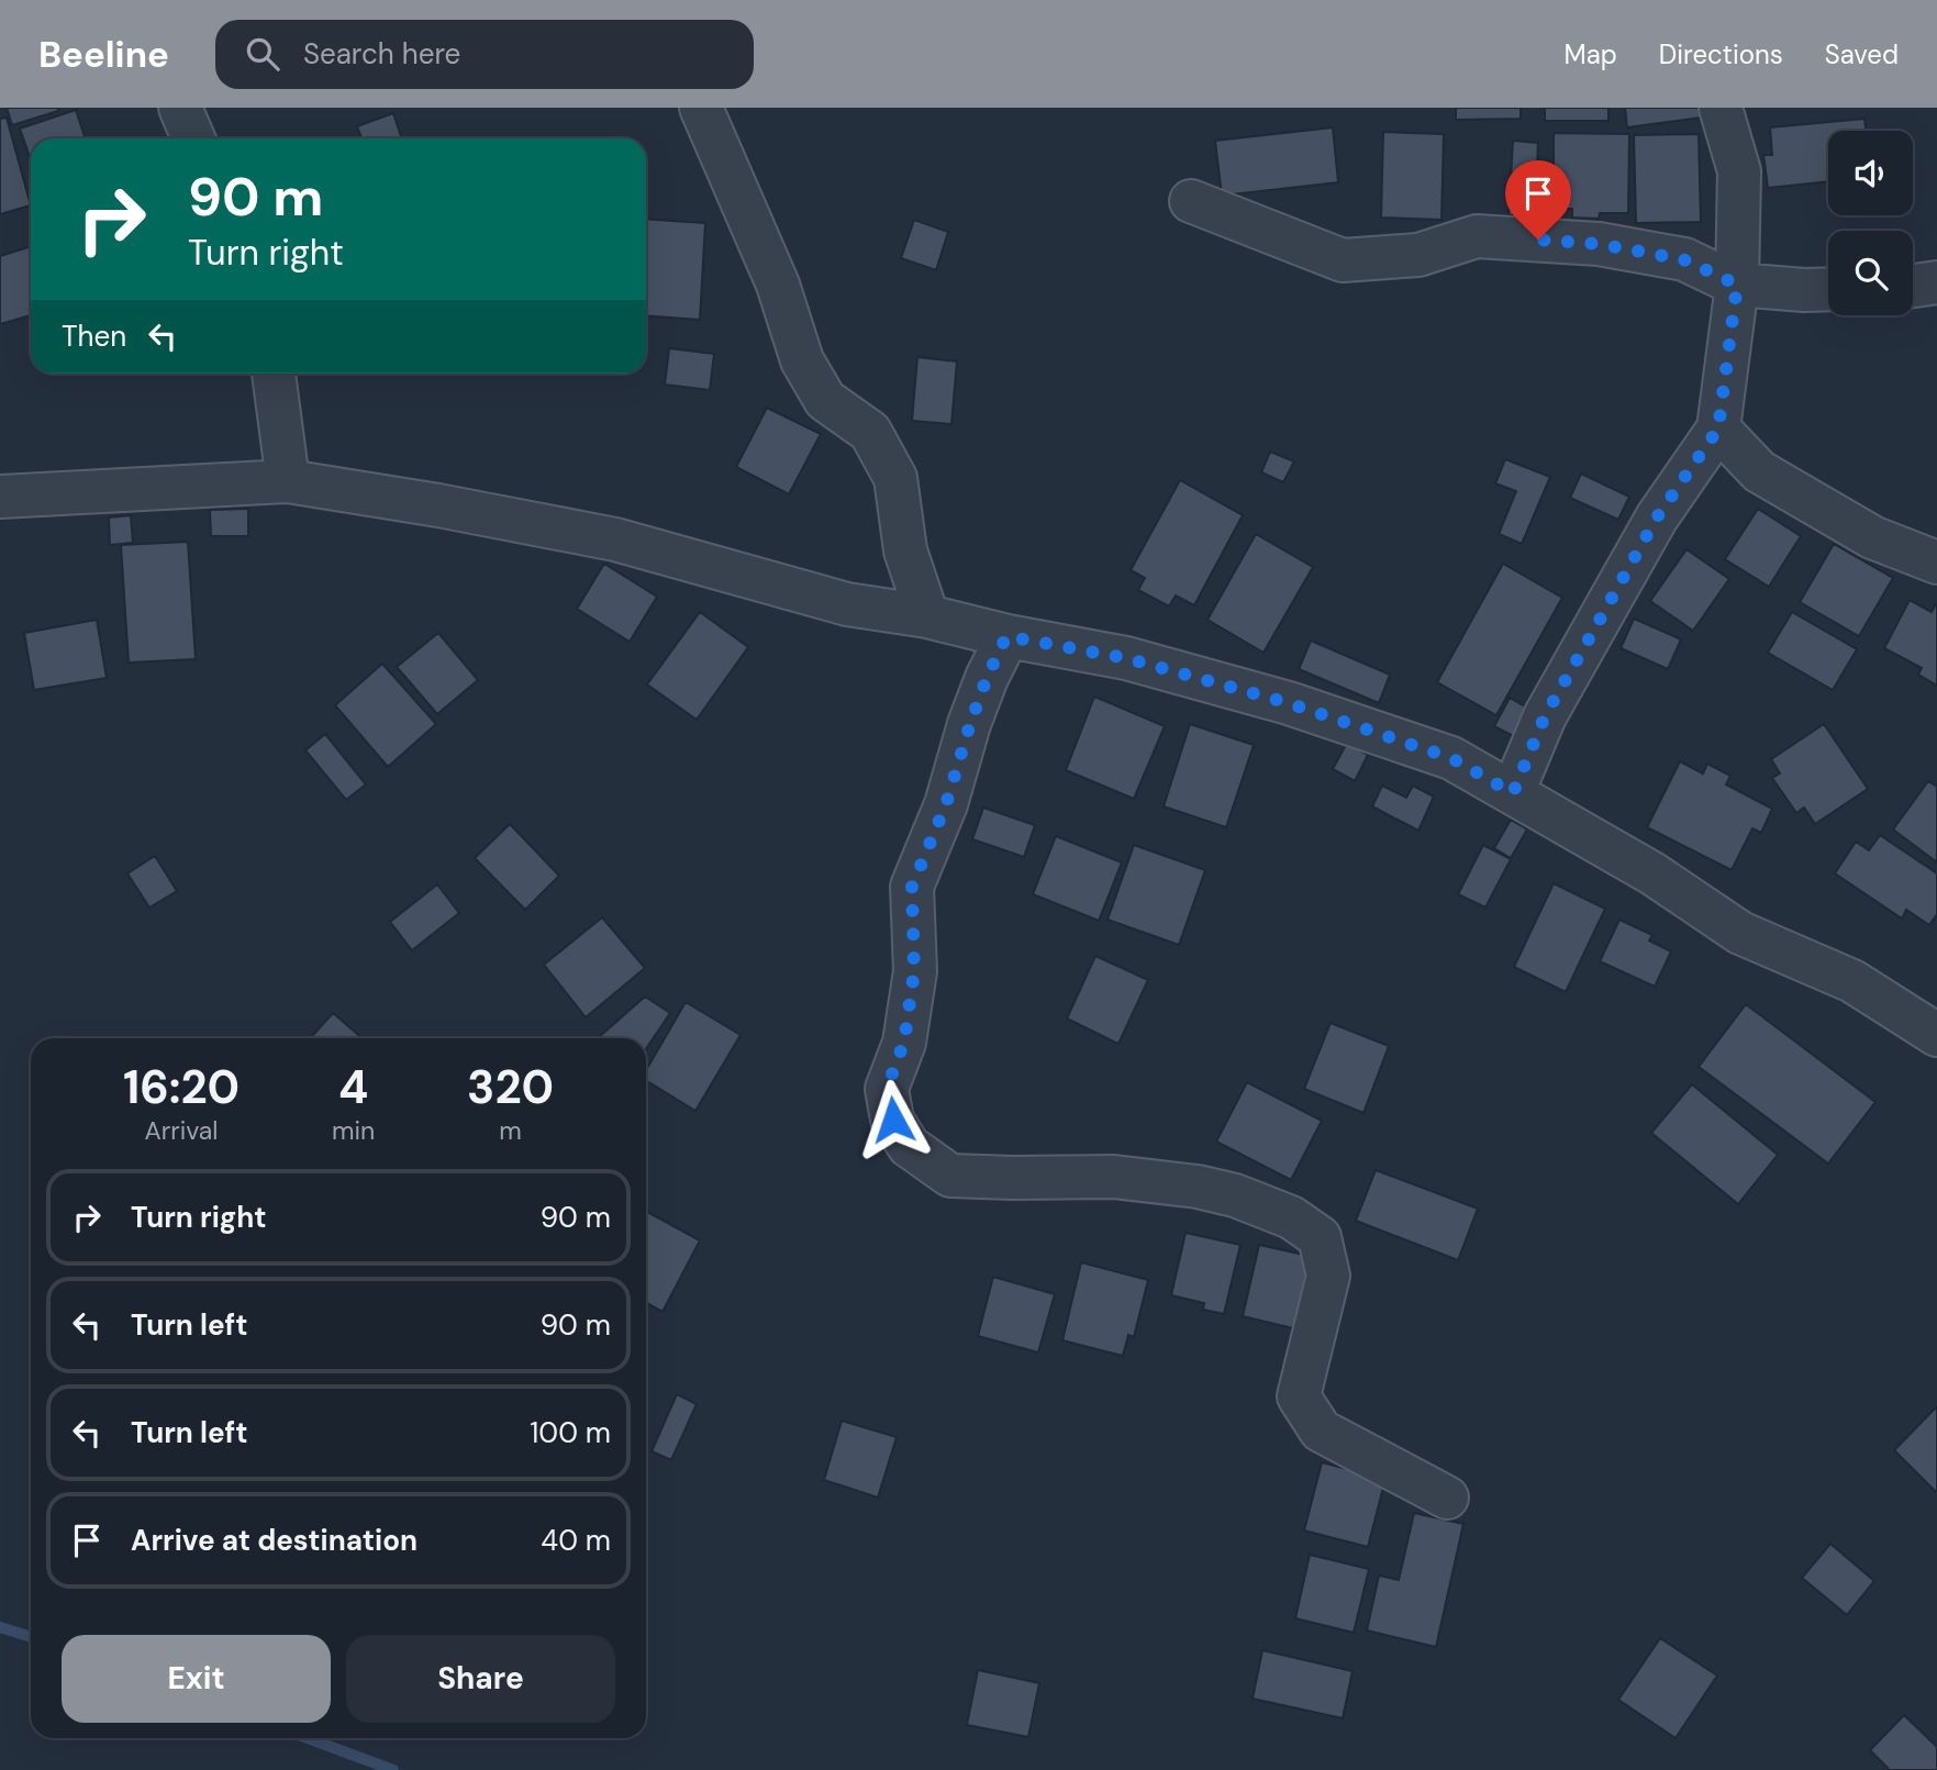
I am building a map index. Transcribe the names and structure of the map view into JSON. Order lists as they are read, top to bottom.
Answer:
{
  "page": {
    "header": "Beeline",
    "search": "Search here",
    "nav": ["Map", "Directions", "Saved"],
    "turn": ["90 m", "Turn right"],
    "then": "Then",
    "eta": [
      "16:20",
      "Arrival",
      "4",
      "min",
      "320",
      "m"
    ],
    "list": [
      {
        "name": "Turn right",
        "value": "90 m"
      },
      {
        "name": "Turn left",
        "value": "90 m"
      },
      {
        "name": "Turn left",
        "value": "100 m"
      },
      {
        "name": "Arrive at destination",
        "value": "40 m"
      }
    ],
    "buttons": ["Exit", "Share"]
  }
}
